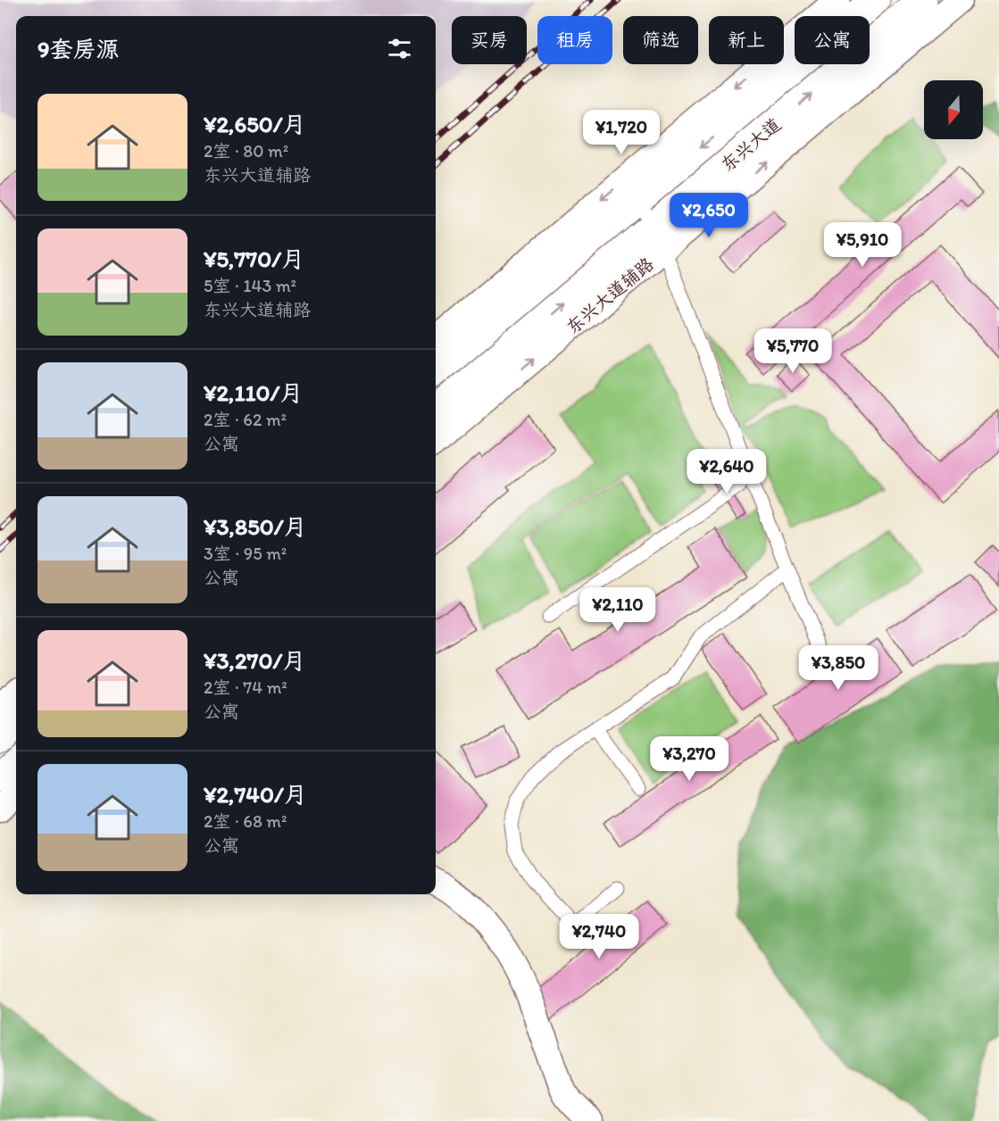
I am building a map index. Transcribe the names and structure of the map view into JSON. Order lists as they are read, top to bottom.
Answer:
{
  "streets": {
    "main road": ["东兴大道"],
    "street": ["东兴大道辅路"]
  },
  "crossings": [
    ["东兴大道", "东兴大道辅路"]
  ],
  "north": "bottom",
  "page": {
    "chip": [
      "买房",
      "租房",
      "筛选",
      "新上",
      "公寓"
    ],
    "heading": "9套房源",
    "list": [
      {
        "name": "¥2,650/月",
        "note": "2室 · 80 m² · 东兴大道辅路"
      },
      {
        "name": "¥5,770/月",
        "note": "5室 · 143 m² · 东兴大道辅路"
      },
      {
        "name": "¥2,110/月",
        "note": "2室 · 62 m² · 公寓"
      },
      {
        "name": "¥3,850/月",
        "note": "3室 · 95 m² · 公寓"
      },
      {
        "name": "¥3,270/月",
        "note": "2室 · 74 m² · 公寓"
      },
      {
        "name": "¥2,740/月",
        "note": "2室 · 68 m² · 公寓"
      }
    ],
    "price": [
      "¥1,720",
      "¥2,650",
      "¥5,910",
      "¥5,770",
      "¥2,640",
      "¥2,110",
      "¥3,850",
      "¥3,270",
      "¥2,740"
    ]
  }
}
